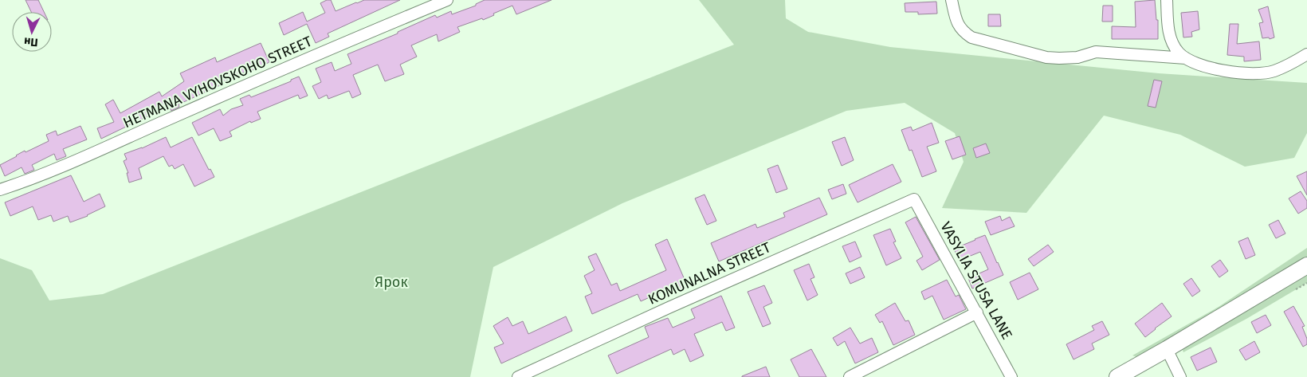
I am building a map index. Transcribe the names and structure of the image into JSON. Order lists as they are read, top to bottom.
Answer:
{
  "streets": {
    "street": ["HETMANA VYHOVSKOHO STREET", "KOMUNALNA STREET", "VASYLIA STUSA LANE"]
  },
  "crossings": [
    ["KOMUNALNA STREET", "VASYLIA STUSA LANE"]
  ],
  "parks": ["Ярок"],
  "north": "bottom"
}
